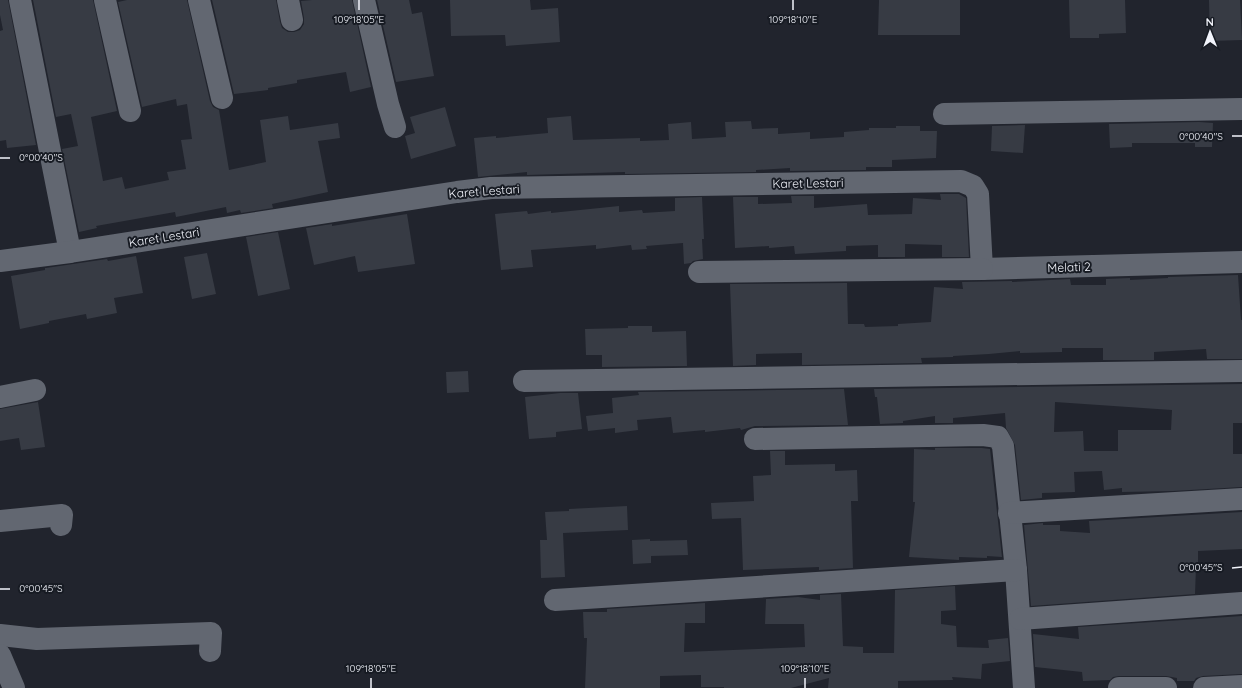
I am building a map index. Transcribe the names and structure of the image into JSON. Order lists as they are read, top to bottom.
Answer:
{
  "streets": {
    "street": ["Karet Lestari", "Melati 2"]
  },
  "crossings": [
    ["Karet Lestari", "Melati 2"]
  ],
  "north": "top",
  "coordinates": [
    "109°18'05\"E",
    "109°18'10\"E",
    "0°00'40\"S",
    "0°00'45\"S"
  ]
}
